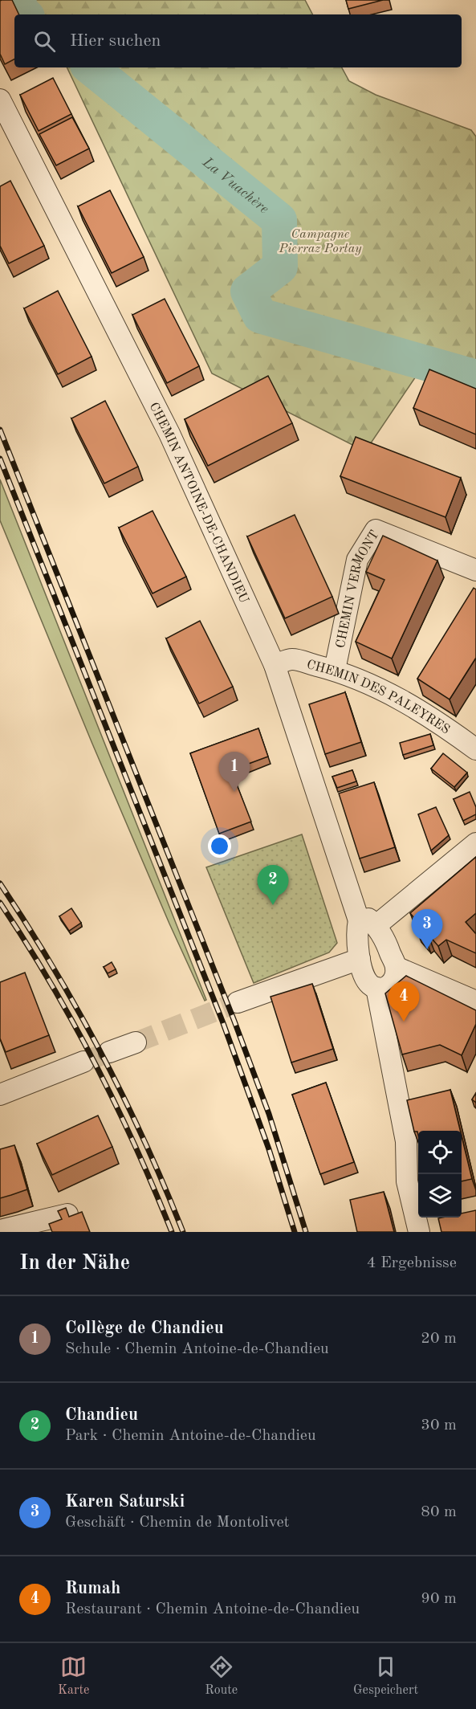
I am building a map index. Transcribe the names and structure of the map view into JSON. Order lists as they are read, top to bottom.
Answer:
{
  "streets": {
    "street": ["CHEMIN ANTOINE-DE-CHANDIEU", "CHEMIN VERMONT", "CHEMIN DES PALEYRES"]
  },
  "crossings": [
    ["CHEMIN ANTOINE-DE-CHANDIEU", "CHEMIN DES PALEYRES"],
    ["CHEMIN VERMONT", "CHEMIN DES PALEYRES"]
  ],
  "water": ["La Vuachère"],
  "parks": ["Campagne Pierraz Portay"],
  "page": {
    "search": "Hier suchen",
    "pins": [
      "1",
      "2",
      "3",
      "4"
    ],
    "heading": ["In der Nähe", "4 Ergebnisse"],
    "list": [
      {
        "mark": "1",
        "name": "Collège de Chandieu",
        "note": "Schule · Chemin Antoine-de-Chandieu",
        "value": "20 m"
      },
      {
        "mark": "2",
        "name": "Chandieu",
        "note": "Park · Chemin Antoine-de-Chandieu",
        "value": "30 m"
      },
      {
        "mark": "3",
        "name": "Karen Saturski",
        "note": "Geschäft · Chemin de Montolivet",
        "value": "80 m"
      },
      {
        "mark": "4",
        "name": "Rumah",
        "note": "Restaurant · Chemin Antoine-de-Chandieu",
        "value": "90 m"
      }
    ],
    "nav": ["Karte", "Route", "Gespeichert"]
  }
}
